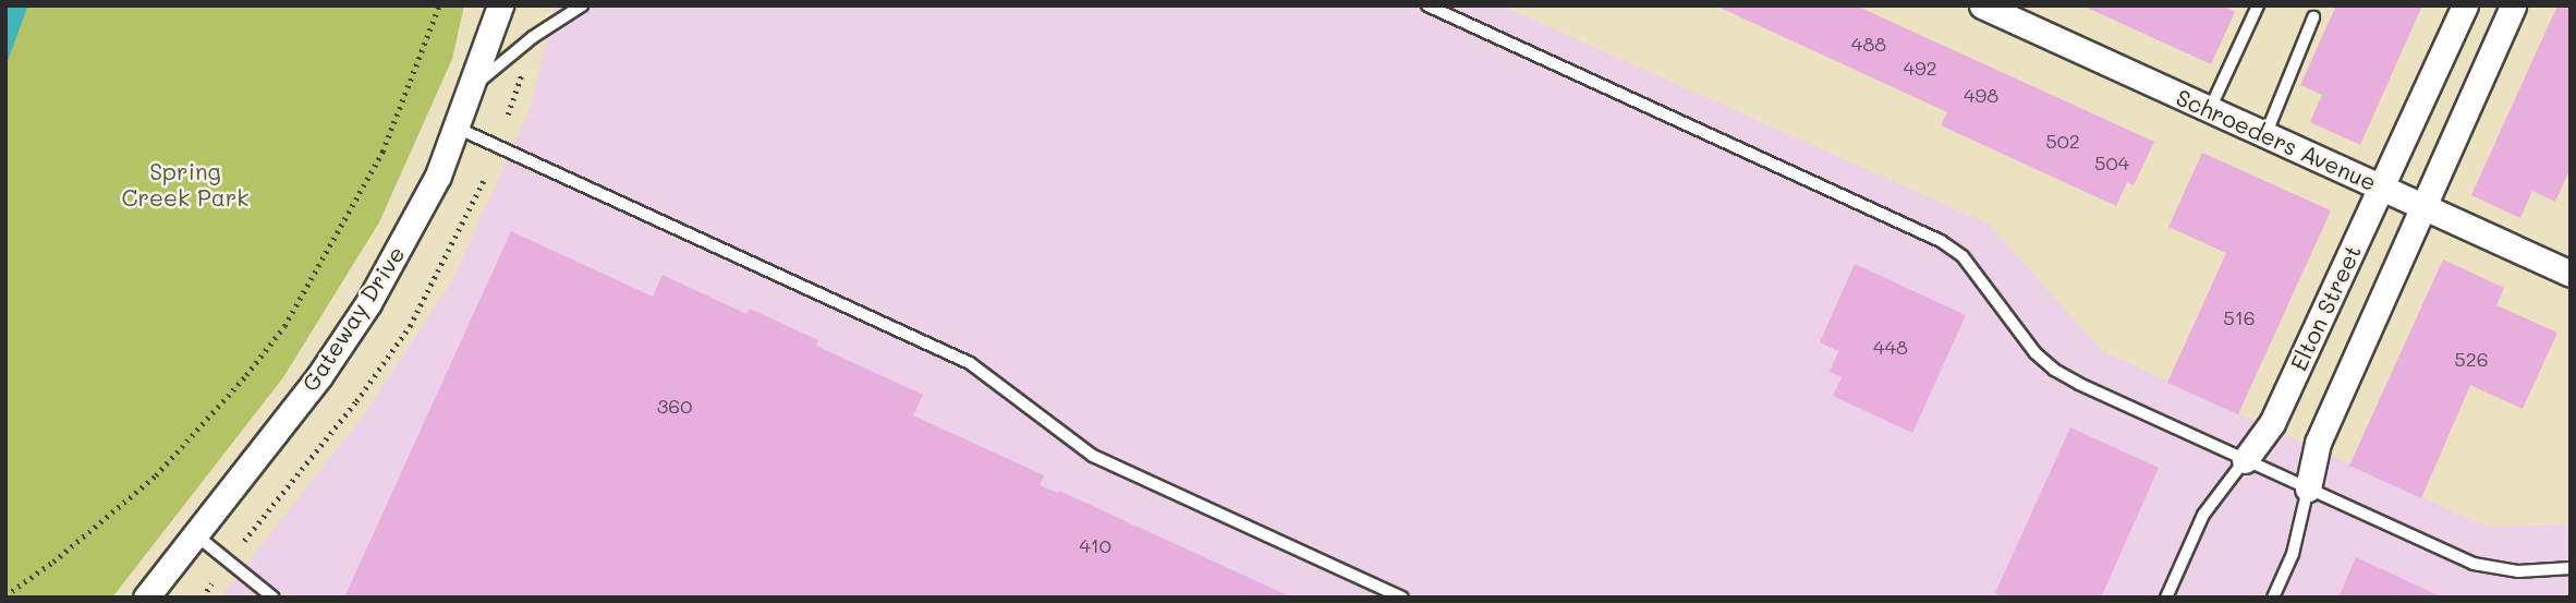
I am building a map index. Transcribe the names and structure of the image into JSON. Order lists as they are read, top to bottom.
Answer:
{
  "streets": {
    "street": ["Schroeders Avenue", "Elton Street", "Gateway Drive"]
  },
  "crossings": [
    ["Schroeders Avenue", "Elton Street"]
  ],
  "parks": ["Spring Creek Park"],
  "house_numbers": [
    "488",
    "492",
    "498",
    "502",
    "504",
    "516",
    "448",
    "526",
    "360",
    "410"
  ]
}
